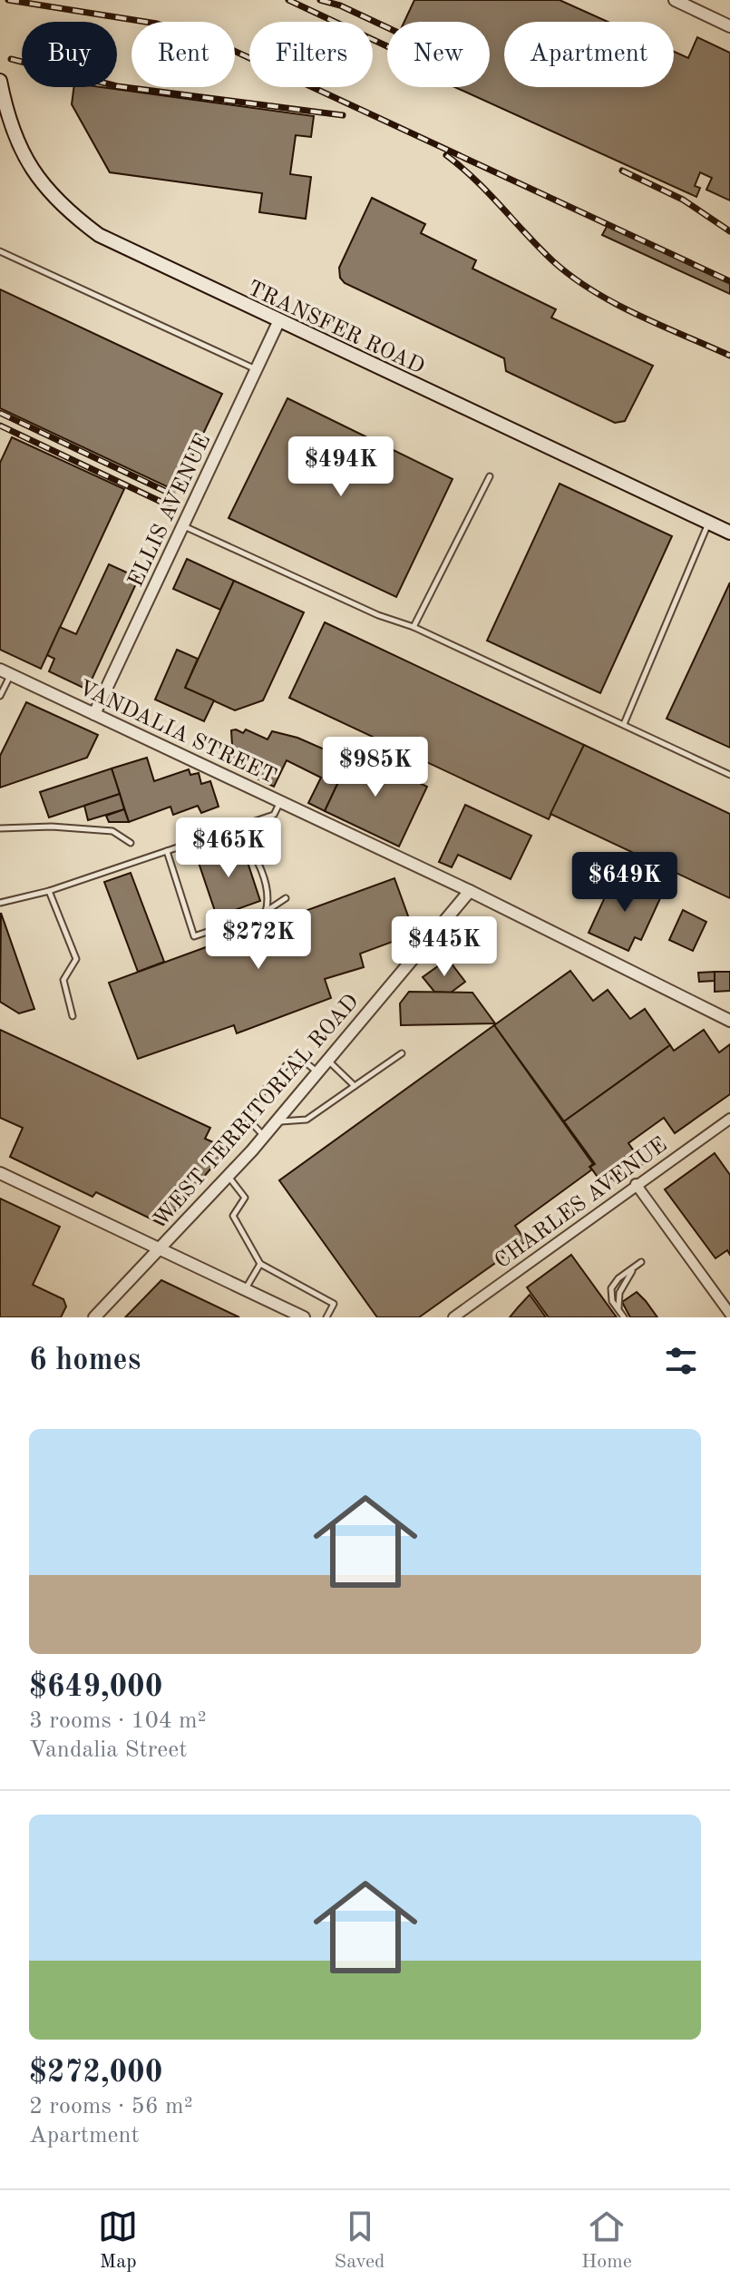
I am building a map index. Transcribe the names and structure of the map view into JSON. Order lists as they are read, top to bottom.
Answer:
{
  "streets": {
    "main road": ["TRANSFER ROAD"],
    "street": [
      "ELLIS AVENUE",
      "VANDALIA STREET",
      "WEST TERRITORIAL ROAD",
      "CHARLES AVENUE"
    ]
  },
  "crossings": [
    ["TRANSFER ROAD", "ELLIS AVENUE"],
    ["ELLIS AVENUE", "VANDALIA STREET"],
    ["VANDALIA STREET", "WEST TERRITORIAL ROAD"]
  ],
  "page": {
    "chip": [
      "Buy",
      "Rent",
      "Filters",
      "New",
      "Apartment"
    ],
    "price": [
      "$494K",
      "$985K",
      "$465K",
      "$649K",
      "$272K",
      "$445K"
    ],
    "heading": "6 homes",
    "list": [
      {
        "name": "$649,000",
        "note": "3 rooms · 104 m² · Vandalia Street"
      },
      {
        "name": "$272,000",
        "note": "2 rooms · 56 m² · Apartment"
      }
    ],
    "tabs": ["Map", "Saved", "Home"]
  }
}
